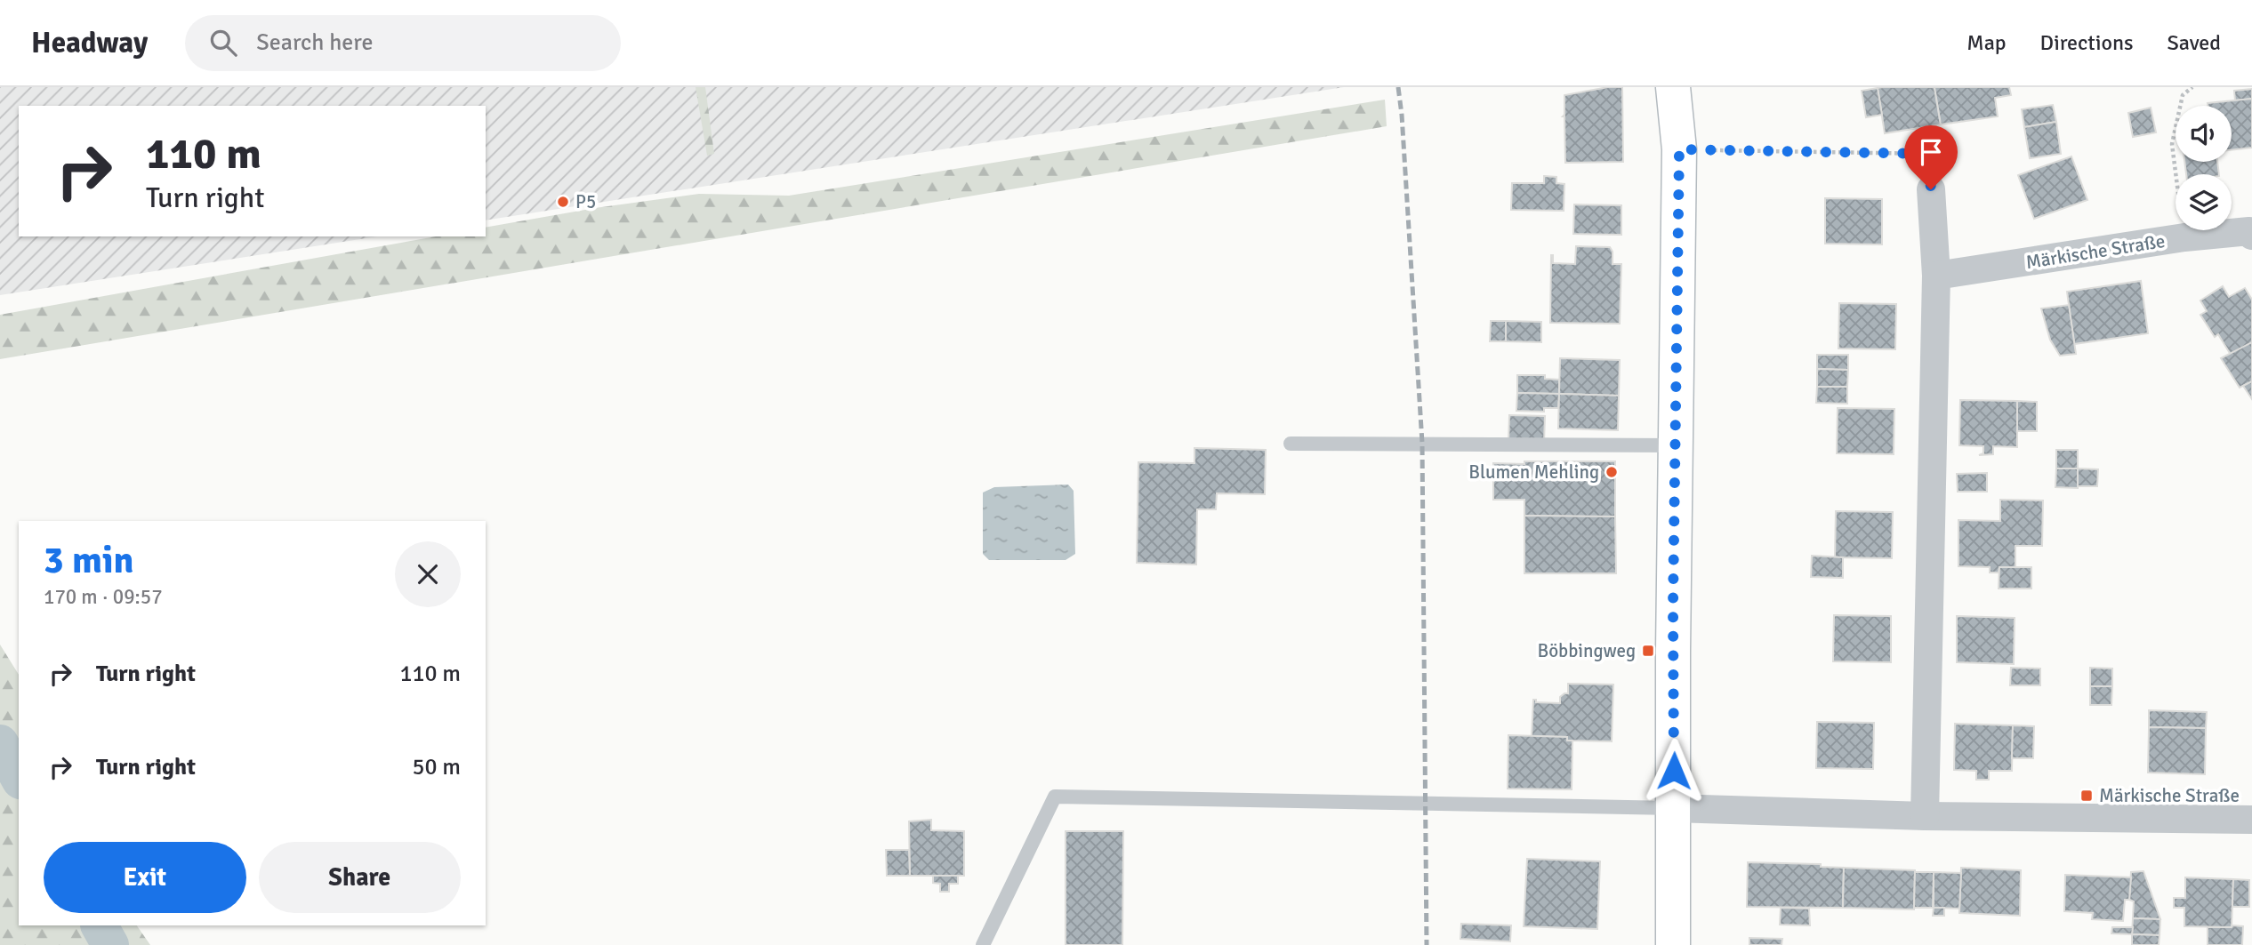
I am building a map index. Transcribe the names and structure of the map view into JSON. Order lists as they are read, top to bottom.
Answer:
{
  "streets": {
    "street": ["Märkische Straße"]
  },
  "places": {
    "other": ["P5", "Blumen Mehling"],
    "transit": ["Böbbingweg", "Märkische Straße"]
  },
  "page": {
    "header": "Headway",
    "search": "Search here",
    "nav": ["Map", "Directions", "Saved"],
    "turn": ["110 m", "Turn right"],
    "heading": ["3 min", "170 m · 09:57"],
    "list": [
      {
        "name": "Turn right",
        "value": "110 m"
      },
      {
        "name": "Turn right",
        "value": "50 m"
      }
    ],
    "buttons": ["Exit", "Share"]
  }
}
